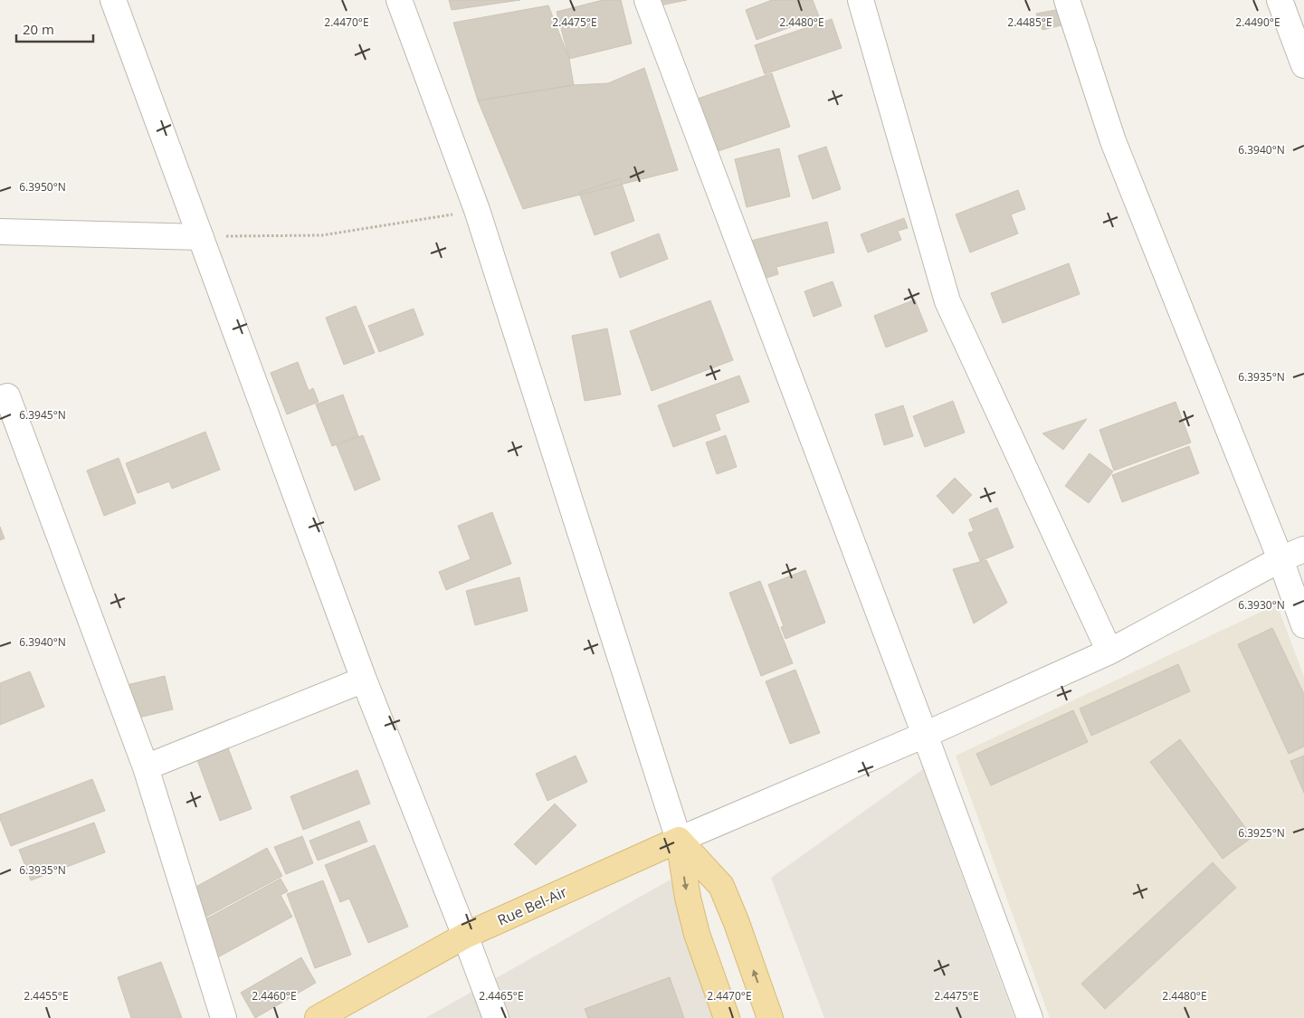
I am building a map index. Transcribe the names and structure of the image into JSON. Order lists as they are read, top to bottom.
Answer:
{
  "streets": {
    "main road": ["Rue Bel-Air"]
  },
  "scale_bar": "20 m",
  "coordinates": [
    "2.4470°E",
    "2.4475°E",
    "2.4480°E",
    "2.4485°E",
    "2.4490°E",
    "6.3940°N",
    "6.3950°N",
    "6.3935°N",
    "6.3945°N",
    "6.3930°N",
    "6.3925°N",
    "2.4455°E",
    "2.4460°E",
    "2.4465°E"
  ]
}
